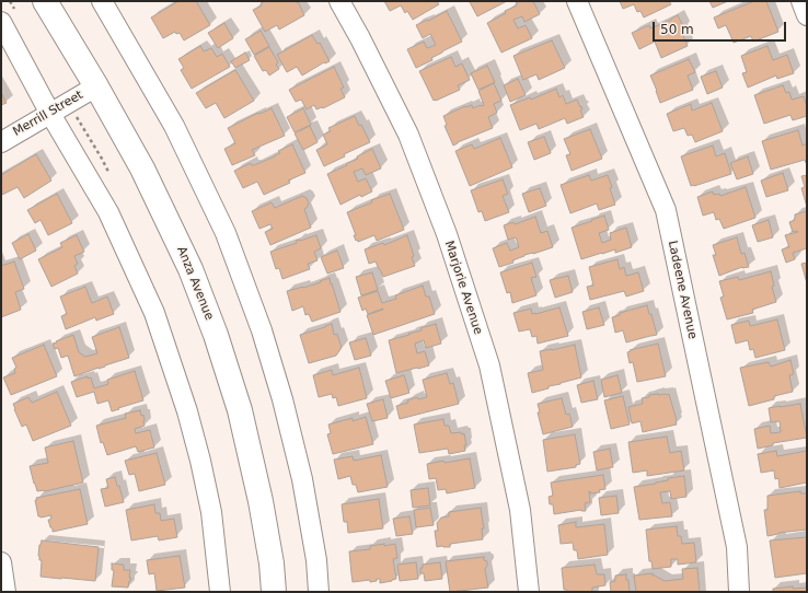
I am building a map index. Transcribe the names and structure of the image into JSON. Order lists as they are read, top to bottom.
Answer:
{
  "streets": {
    "main road": ["Anza Avenue"],
    "street": ["Merrill Street", "Marjorie Avenue", "Ladeene Avenue"]
  },
  "crossings": [
    ["Merrill Street", "Anza Avenue"]
  ],
  "scale_bar": "50 m"
}
